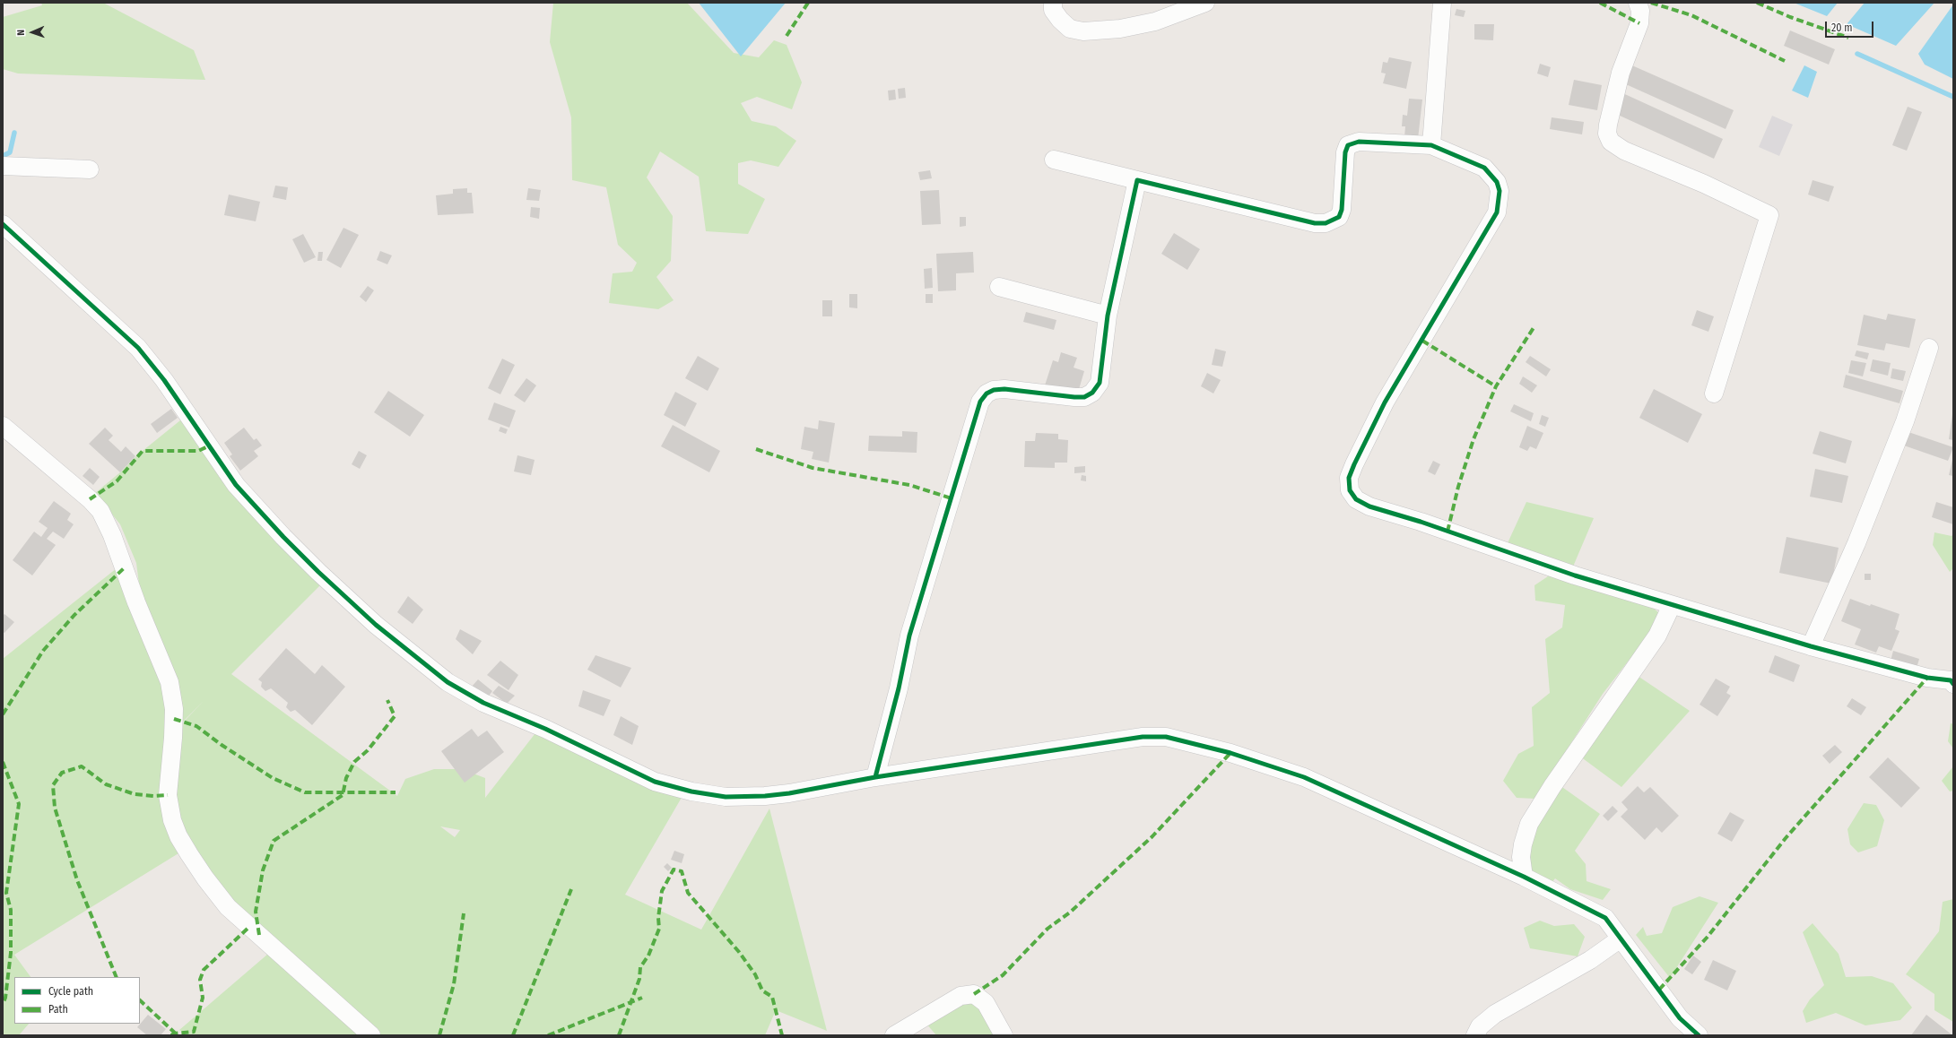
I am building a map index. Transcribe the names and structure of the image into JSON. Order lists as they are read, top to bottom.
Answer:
{
  "legend": ["Cycle path", "Path"],
  "scale_bar": "20 m",
  "north": "left"
}
